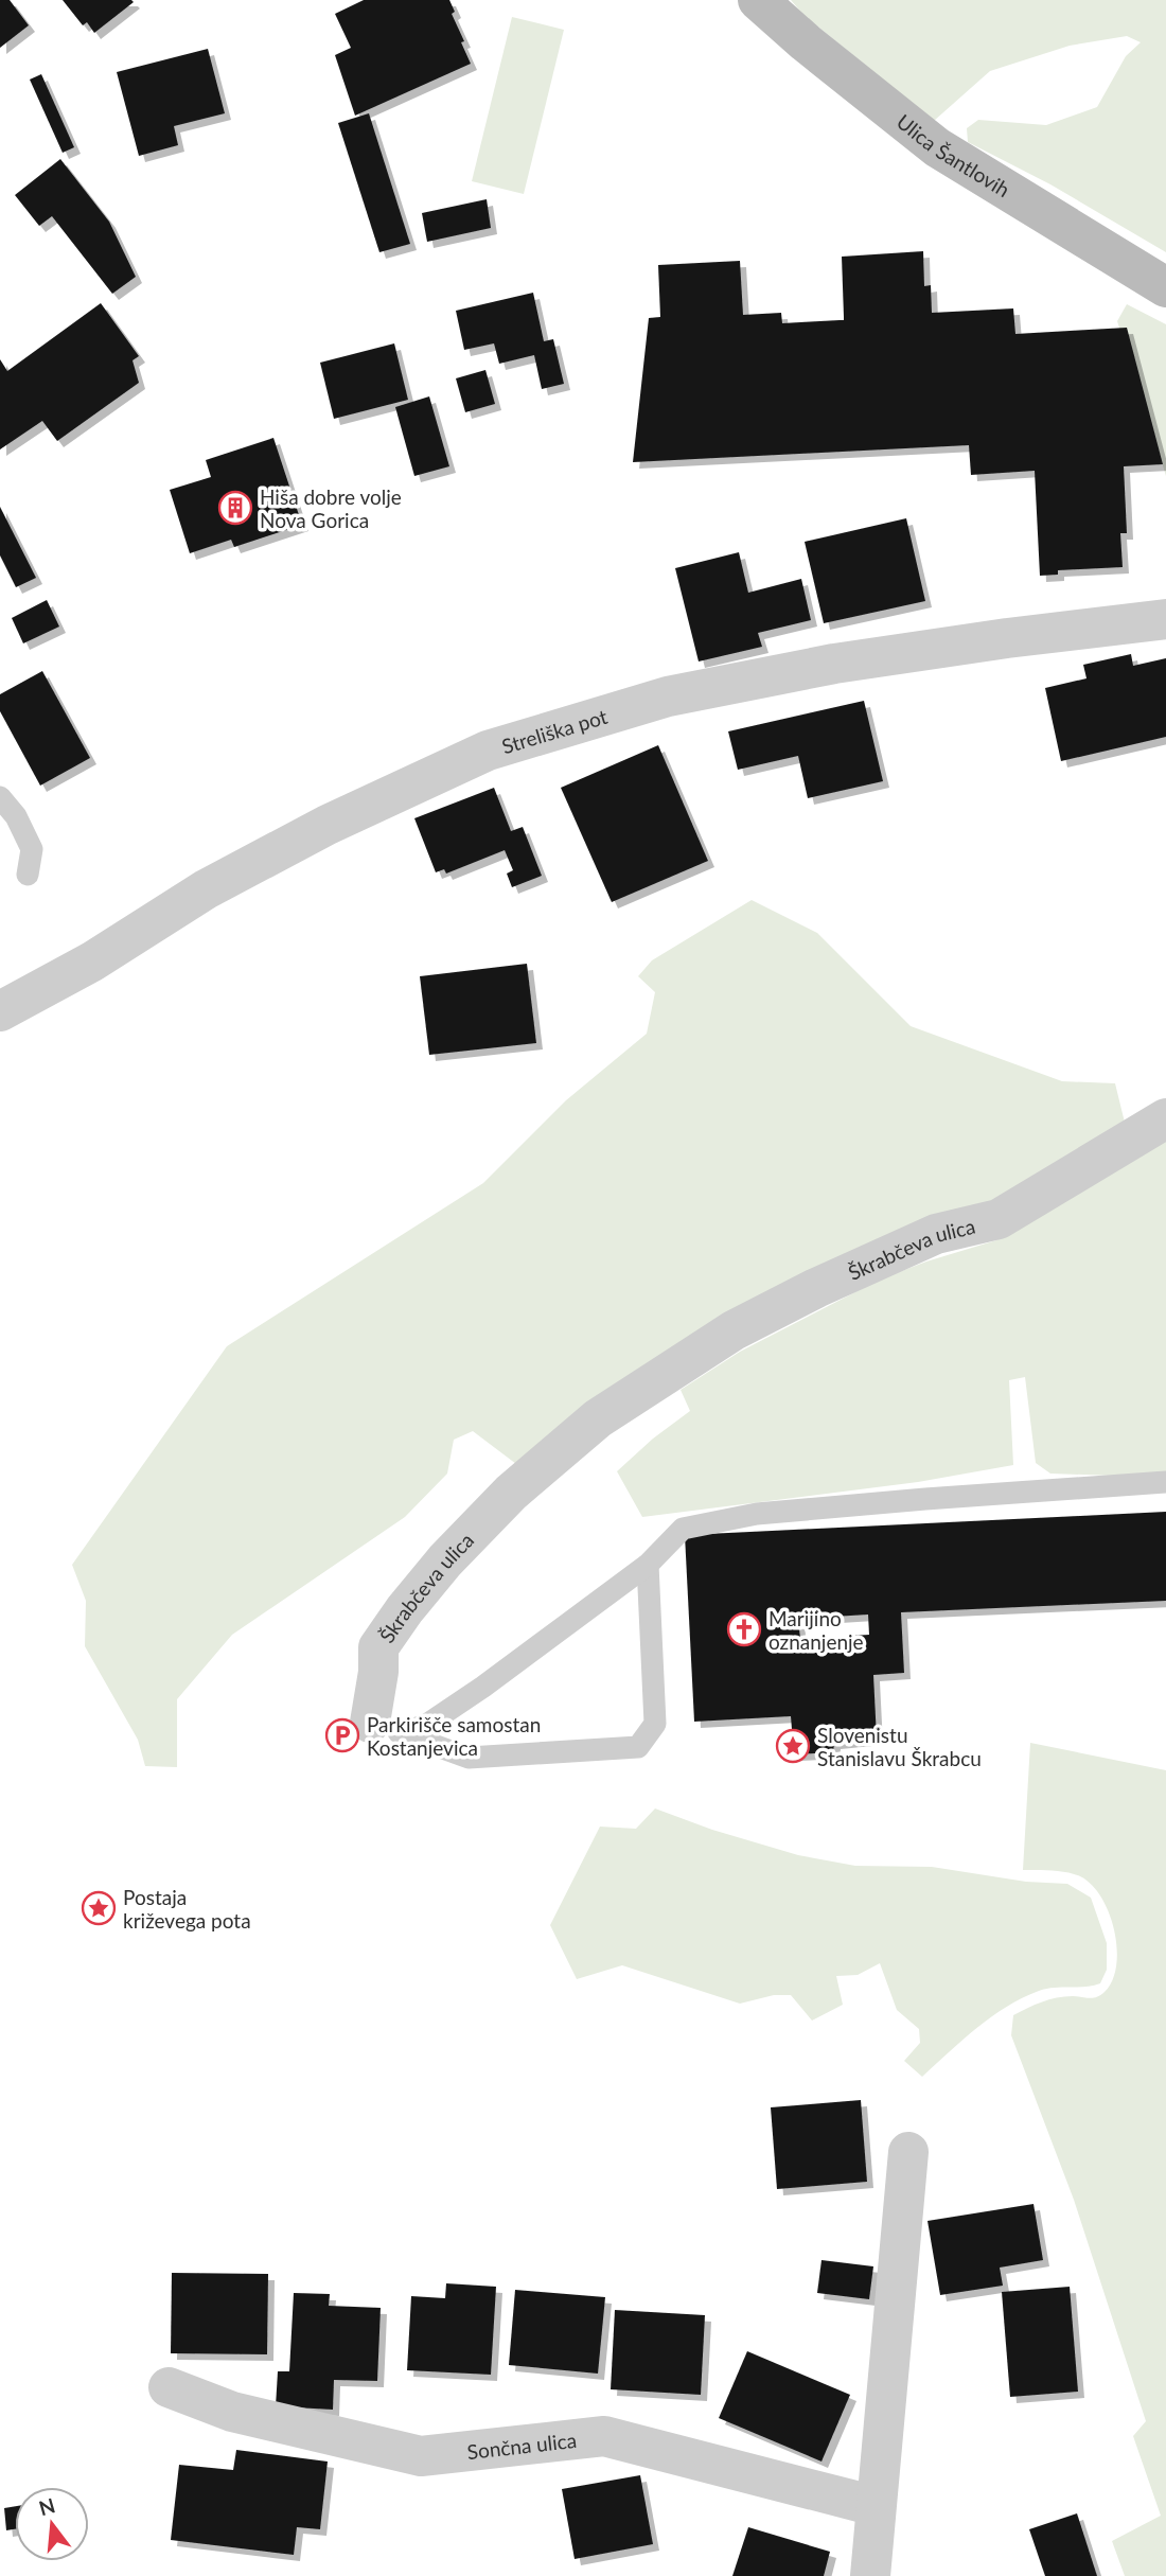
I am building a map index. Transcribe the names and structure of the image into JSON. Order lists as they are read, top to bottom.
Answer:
{
  "streets": {
    "street": [
      "Ulica Šantlovih",
      "Streliška pot",
      "Škrabčeva ulica",
      "Sončna ulica"
    ]
  },
  "places": {
    "building": ["Hiša dobre volje Nova Gorica"],
    "church": ["Marijino oznanjenje"],
    "parking": ["Parkirišče samostan Kostanjevica"],
    "place": ["Slovenistu Stanislavu Škrabcu", "Postaja križevega pota"]
  },
  "north": "top"
}
